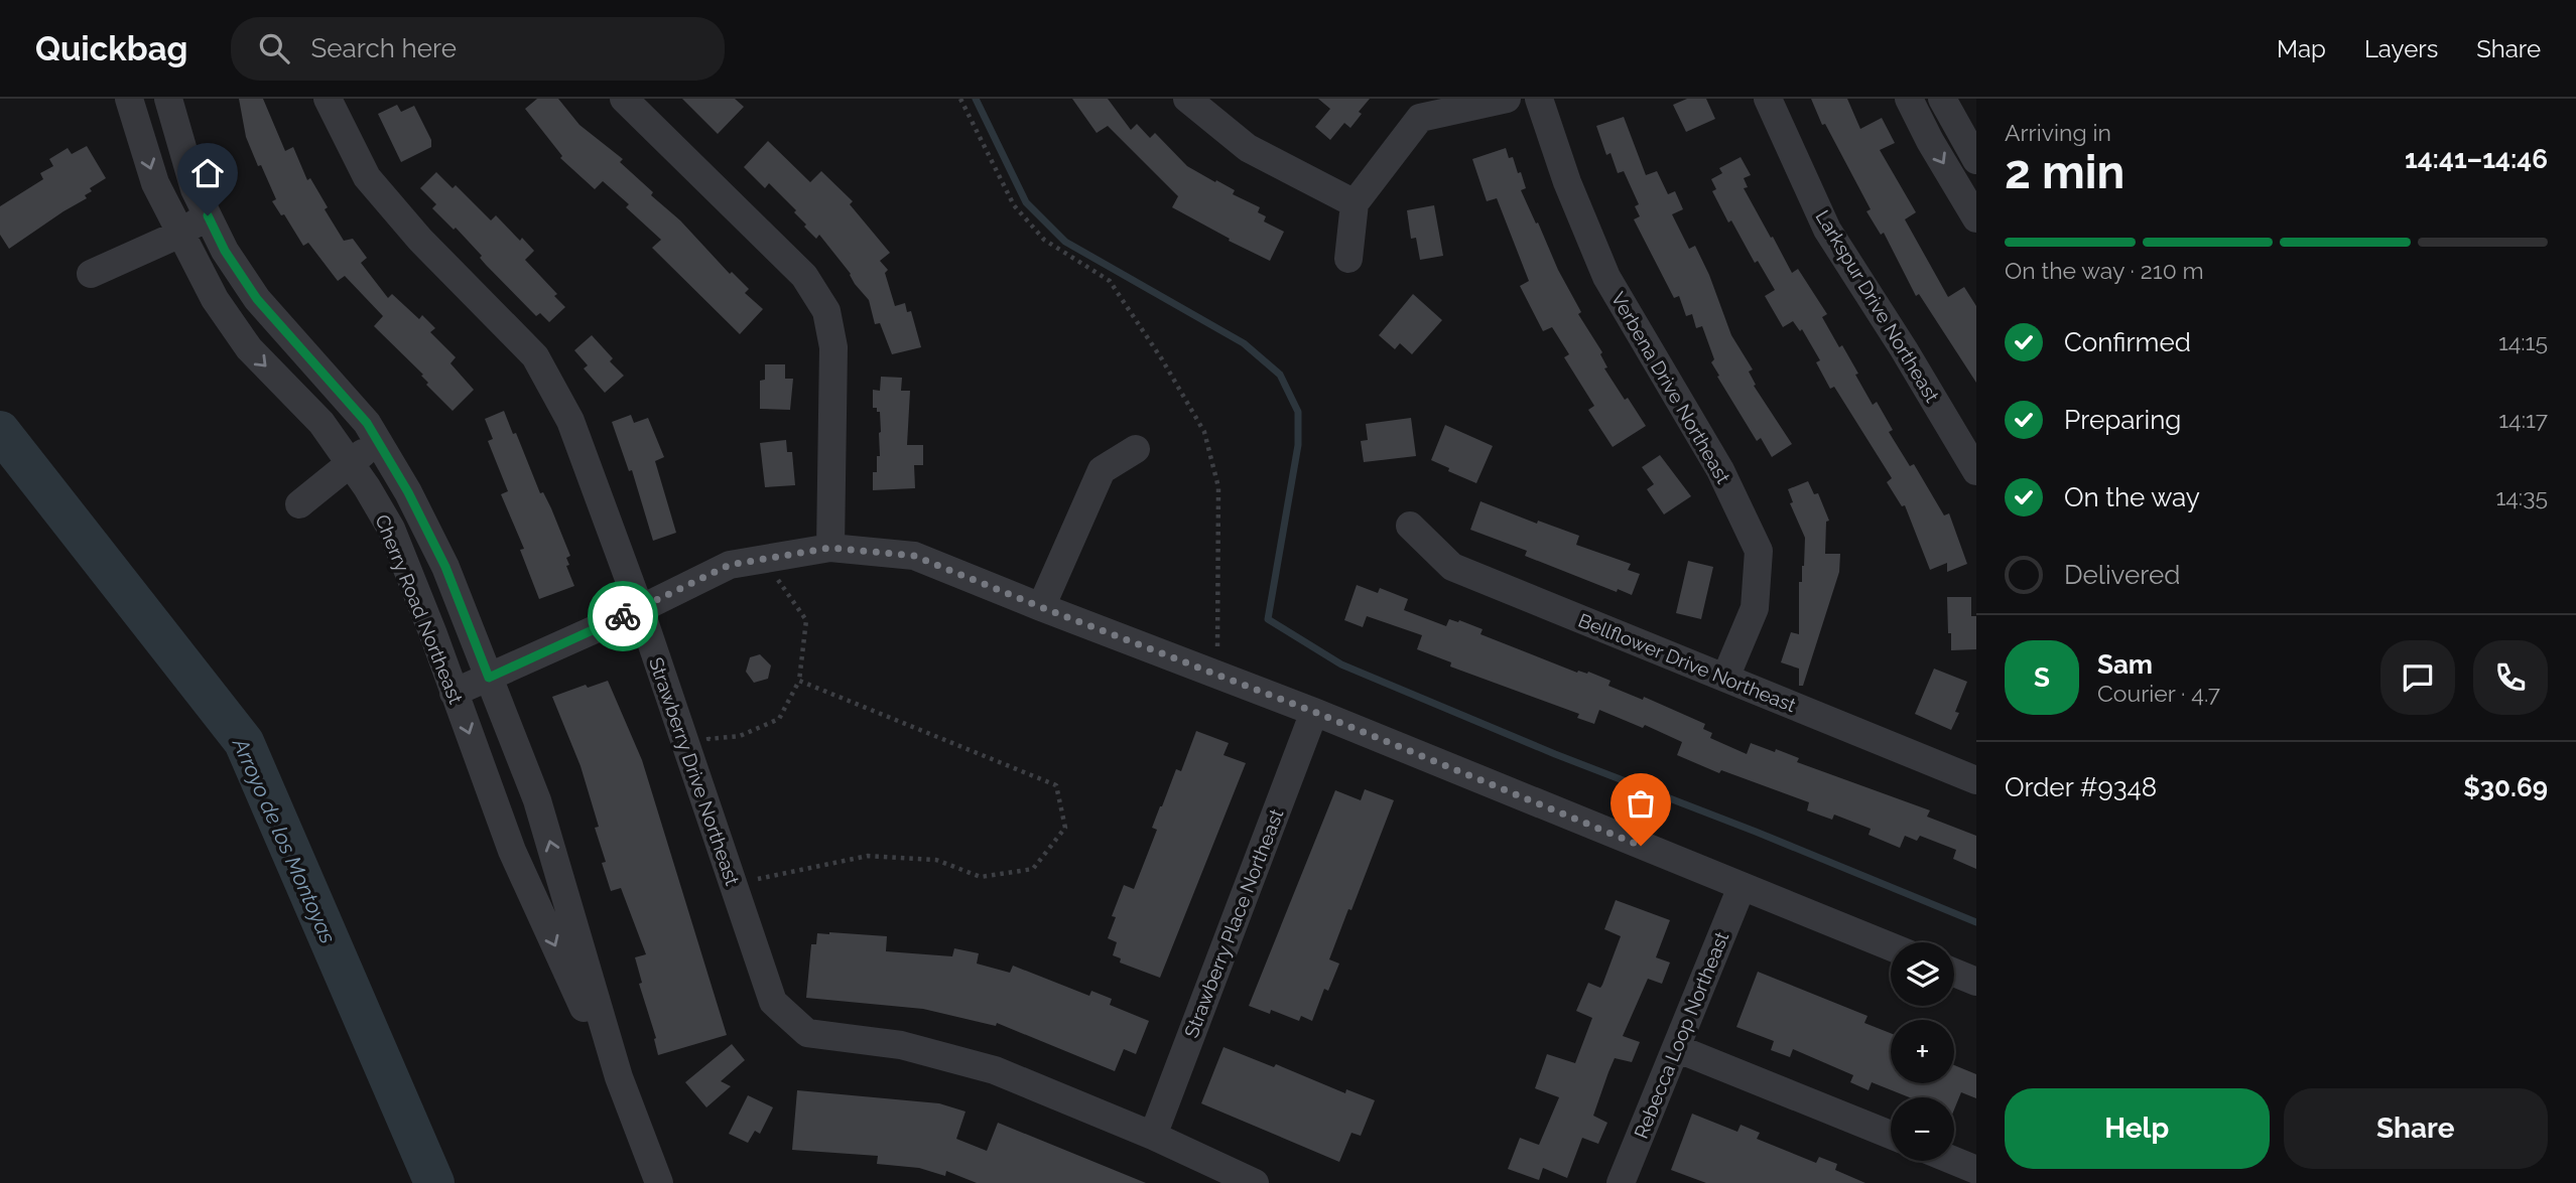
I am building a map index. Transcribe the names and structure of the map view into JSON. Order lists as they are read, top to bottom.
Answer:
{
  "streets": {
    "street": [
      "Larkspur Drive Northeast",
      "Verbena Drive Northeast",
      "Cherry Road Northeast",
      "Bellflower Drive Northeast",
      "Strawberry Drive Northeast",
      "Strawberry Place Northeast",
      "Rebecca Loop Northeast"
    ]
  },
  "crossings": [
    ["Verbena Drive Northeast", "Bellflower Drive Northeast"],
    ["Strawberry Drive Northeast", "Strawberry Place Northeast"]
  ],
  "water": ["Arroyo de los Montoyas"],
  "page": {
    "header": "Quickbag",
    "search": "Search here",
    "nav": ["Map", "Layers", "Share"],
    "heading": ["2 min", "Arriving in", "14:41–14:46"],
    "panel": [
      "Sam",
      "Courier · 4.7",
      "Order #9348",
      "$30.69"
    ],
    "bar": "On the way · 210 m",
    "list": [
      ["Confirmed", "14:15"],
      ["Preparing", "14:17"],
      ["On the way", "14:35"],
      "Delivered"
    ],
    "round": "S",
    "map_buttons": ["+", "−"],
    "buttons": ["Help", "Share"]
  }
}
